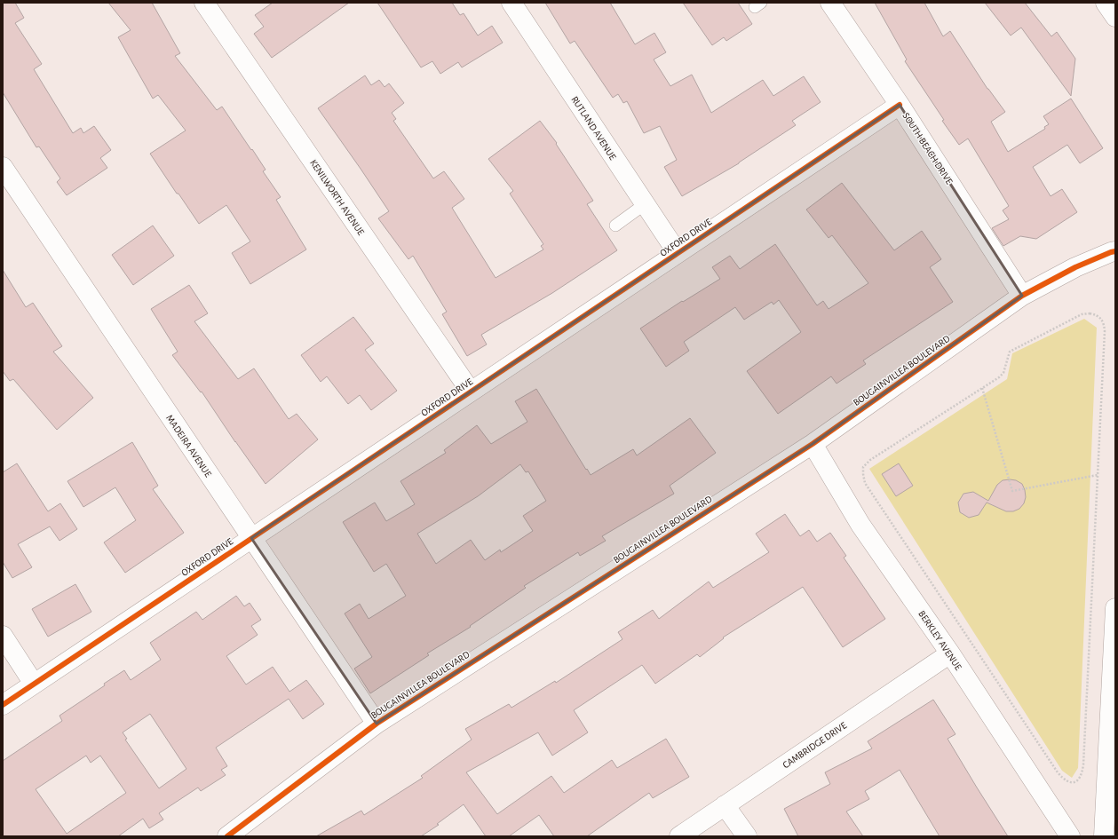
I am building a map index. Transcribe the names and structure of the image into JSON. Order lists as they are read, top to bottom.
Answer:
{
  "streets": {
    "street": [
      "RUTLAND AVENUE",
      "SOUTH BEACH DRIVE",
      "KENILWORTH AVENUE",
      "OXFORD DRIVE",
      "BOUGAINVILLEA BOULEVARD",
      "MADEIRA AVENUE",
      "BERKLEY AVENUE",
      "CAMBRIDGE DRIVE"
    ]
  },
  "crossings": [
    ["RUTLAND AVENUE", "OXFORD DRIVE"],
    ["SOUTH BEACH DRIVE", "OXFORD DRIVE"],
    ["SOUTH BEACH DRIVE", "BOUGAINVILLEA BOULEVARD"],
    ["KENILWORTH AVENUE", "OXFORD DRIVE"],
    ["OXFORD DRIVE", "MADEIRA AVENUE"],
    ["BOUGAINVILLEA BOULEVARD", "MADEIRA AVENUE"],
    ["BOUGAINVILLEA BOULEVARD", "BERKLEY AVENUE"],
    ["BERKLEY AVENUE", "CAMBRIDGE DRIVE"]
  ]
}
